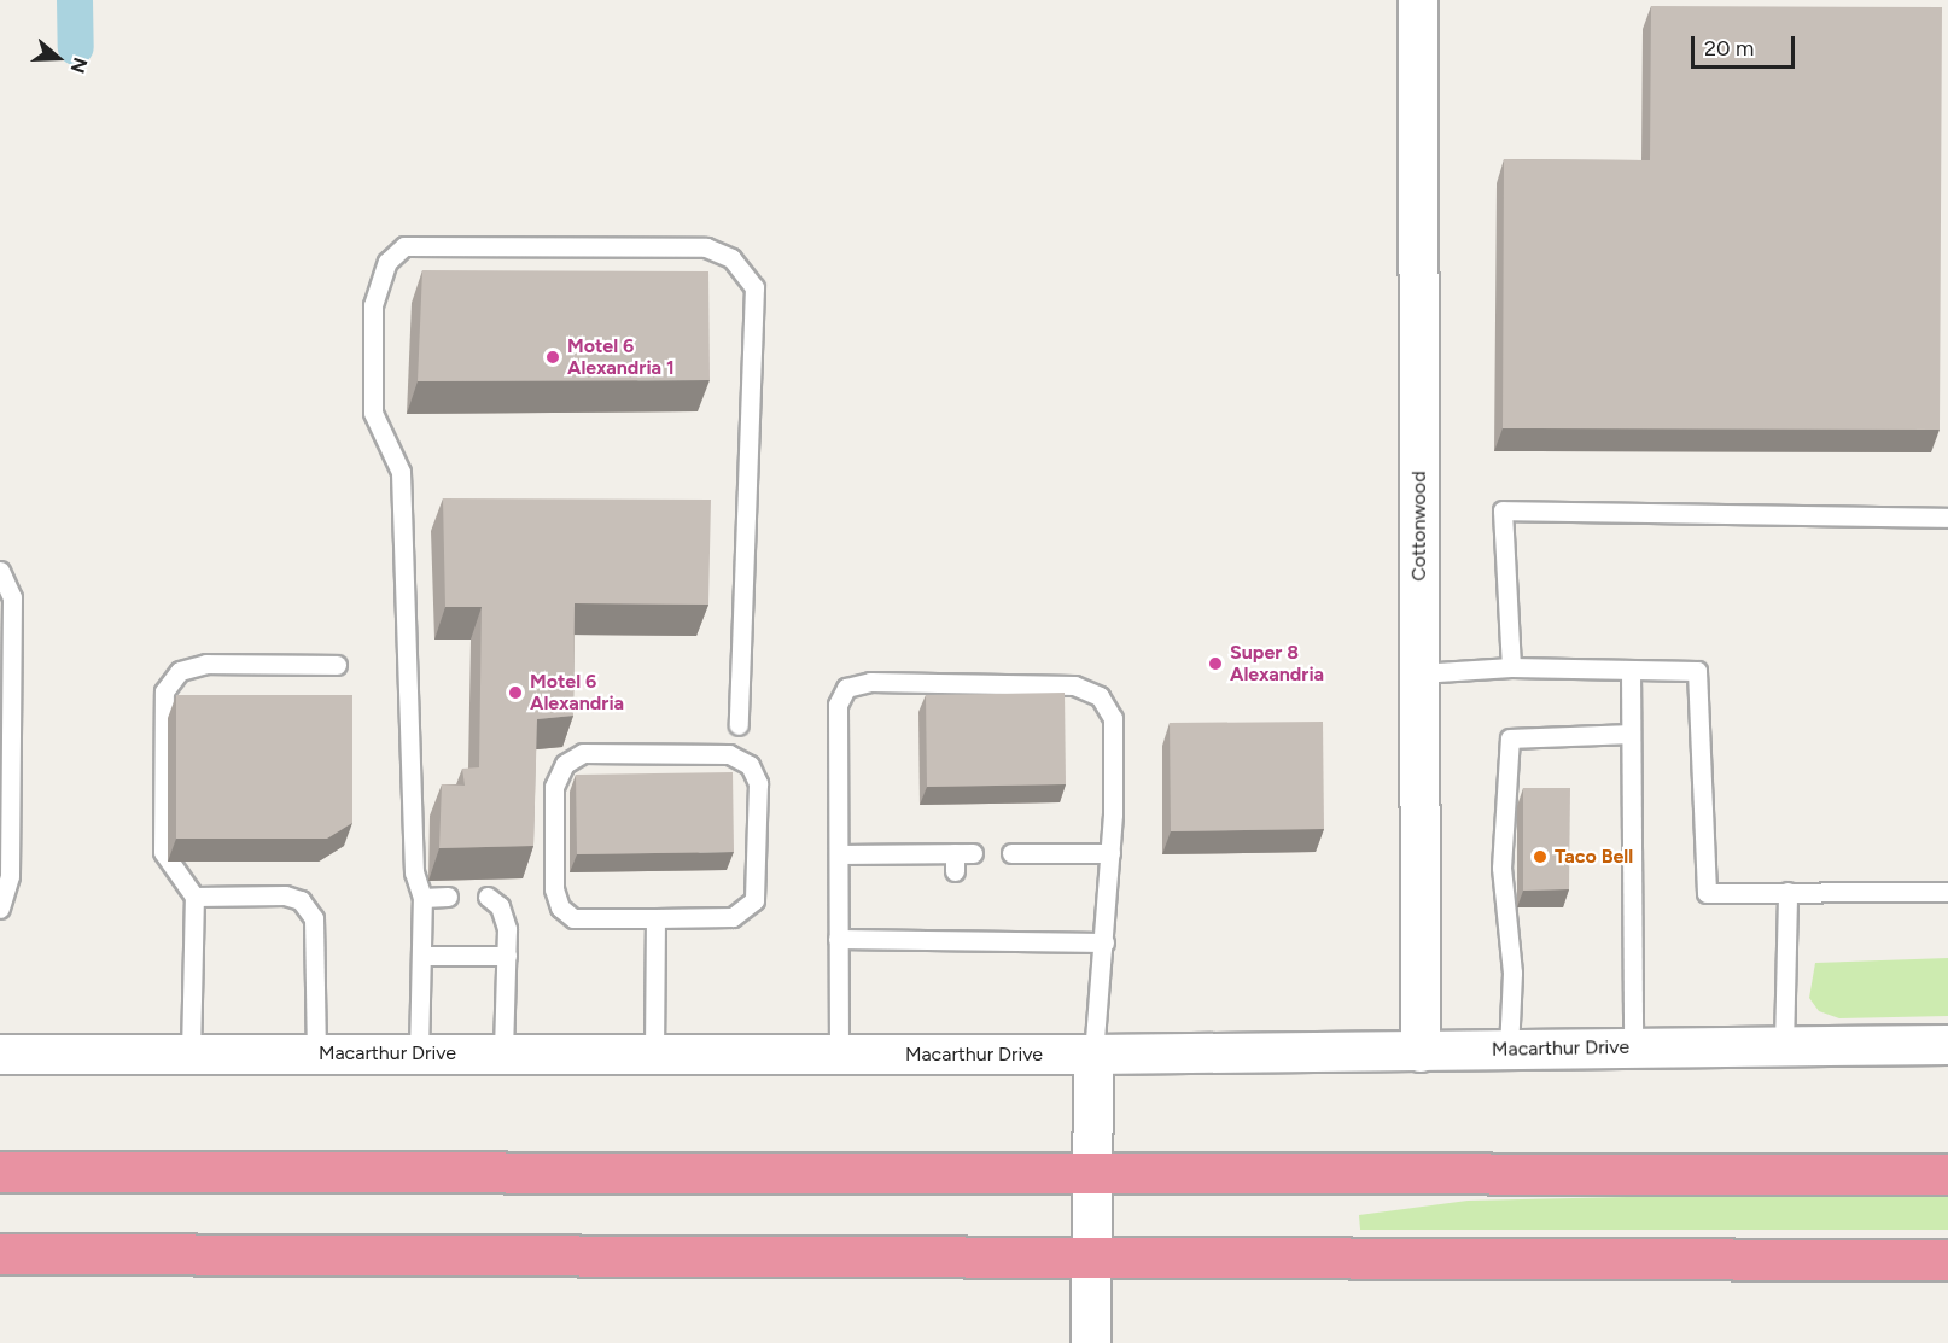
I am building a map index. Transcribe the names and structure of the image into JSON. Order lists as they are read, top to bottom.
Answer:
{
  "streets": {
    "street": ["Cottonwood", "Macarthur Drive"]
  },
  "crossings": [
    ["Cottonwood", "Macarthur Drive"]
  ],
  "places": [
    "Motel 6 Alexandria 1",
    "Super 8 Alexandria",
    "Motel 6 Alexandria",
    "Taco Bell"
  ],
  "scale_bar": "20 m",
  "north": "right"
}
